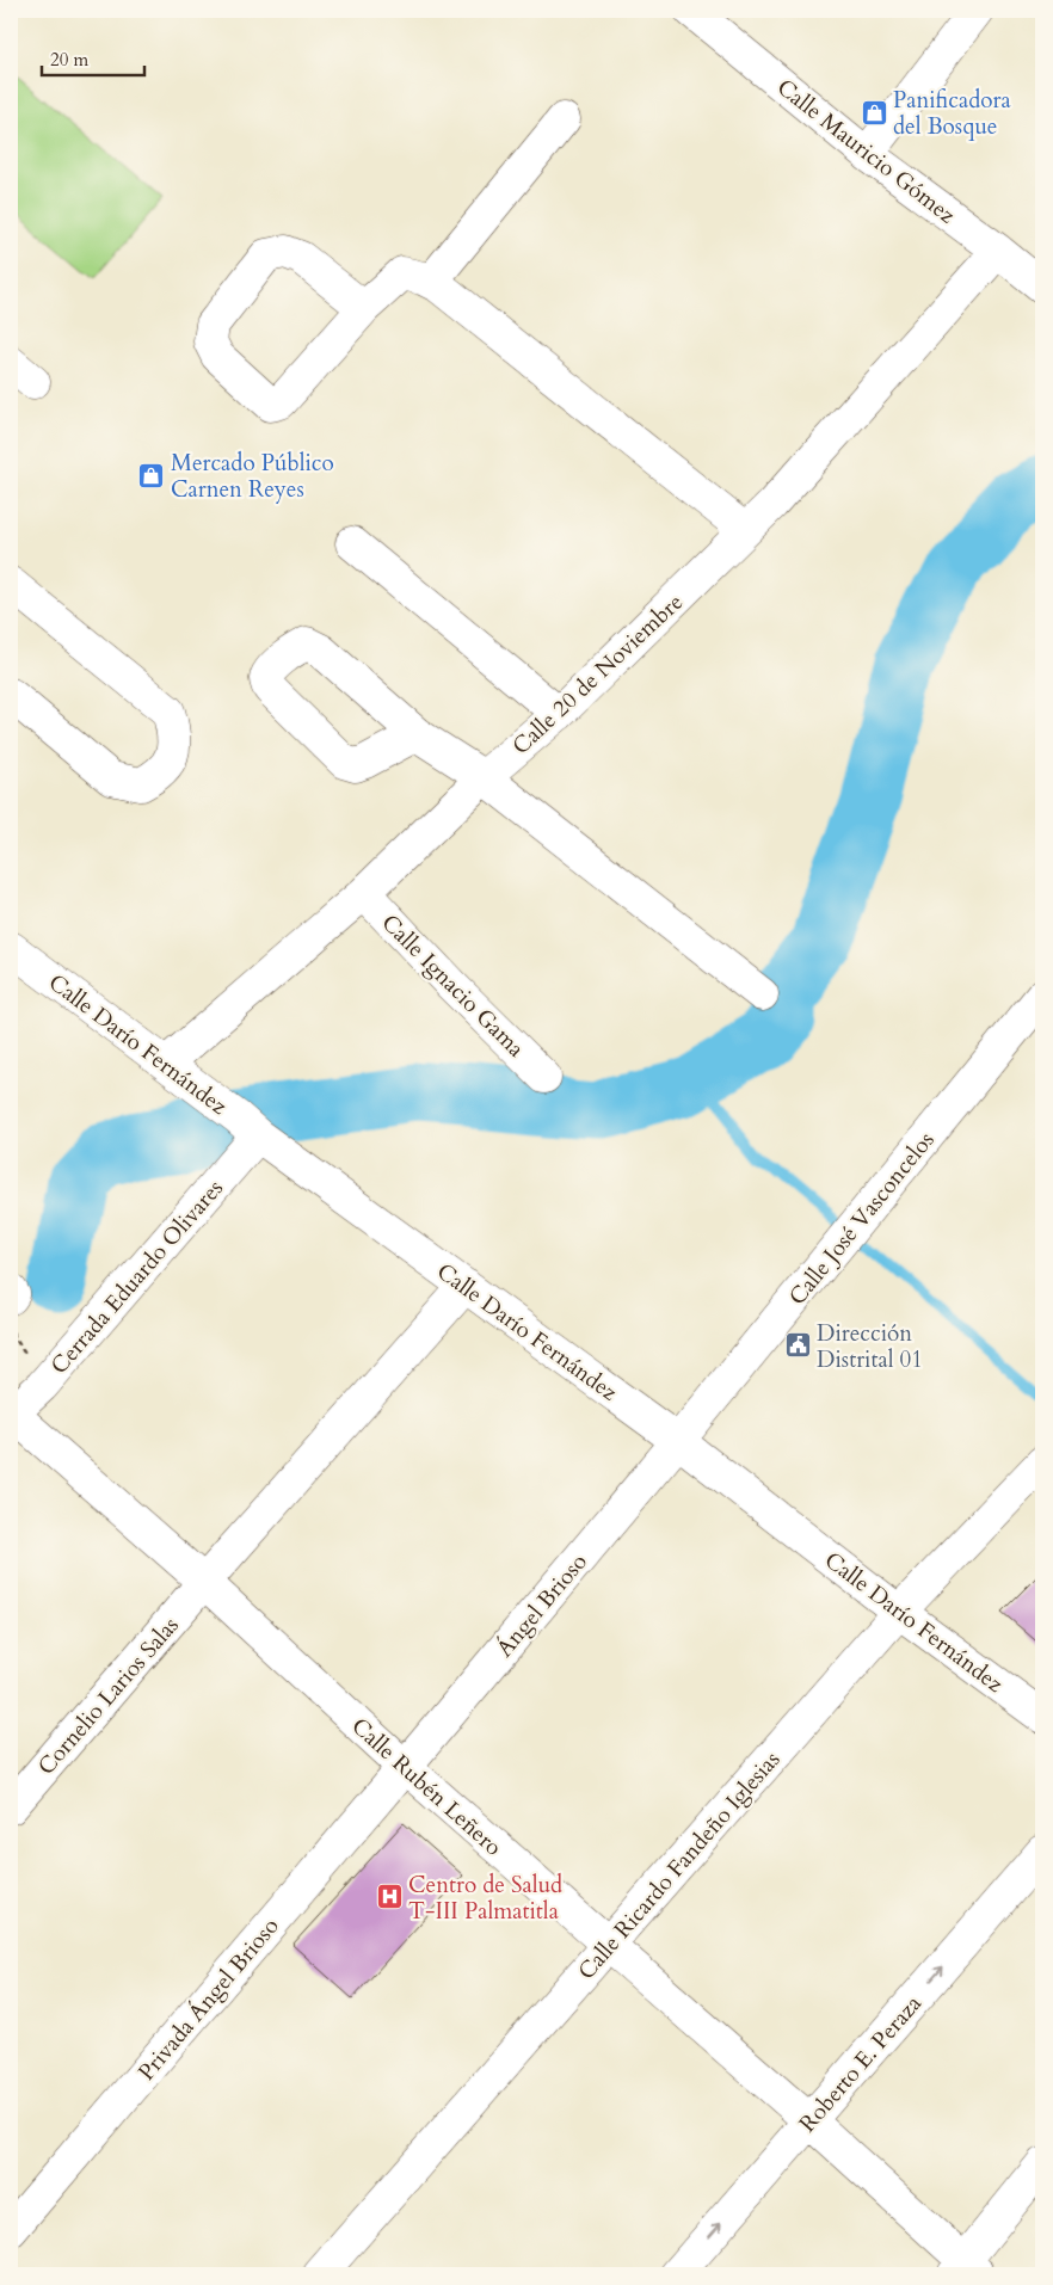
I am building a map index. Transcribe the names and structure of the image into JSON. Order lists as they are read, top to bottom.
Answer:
{
  "streets": {
    "street": [
      "Calle Mauricio Gómez",
      "Calle 20 de Noviembre",
      "Calle Ignacio Gama",
      "Calle Darío Fernández",
      "Calle José Vasconcelos",
      "Cerrada Eduardo Olivares",
      "Ángel Brioso",
      "Cornelio Larios Salas",
      "Calle Rubén Leñero",
      "Calle Ricardo Fandeño Iglesias",
      "Privada Ángel Brioso",
      "Roberto E. Peraza"
    ]
  },
  "crossings": [
    ["Calle Mauricio Gómez", "Calle 20 de Noviembre"],
    ["Calle 20 de Noviembre", "Calle Ignacio Gama"],
    ["Calle 20 de Noviembre", "Calle Darío Fernández"],
    ["Calle Darío Fernández", "Calle José Vasconcelos"],
    ["Calle Darío Fernández", "Cerrada Eduardo Olivares"],
    ["Calle Darío Fernández", "Ángel Brioso"],
    ["Calle Darío Fernández", "Cornelio Larios Salas"],
    ["Calle Darío Fernández", "Calle Ricardo Fandeño Iglesias"],
    ["Calle José Vasconcelos", "Ángel Brioso"],
    ["Cerrada Eduardo Olivares", "Calle Rubén Leñero"],
    ["Ángel Brioso", "Calle Rubén Leñero"],
    ["Ángel Brioso", "Privada Ángel Brioso"],
    ["Cornelio Larios Salas", "Calle Rubén Leñero"],
    ["Calle Rubén Leñero", "Calle Ricardo Fandeño Iglesias"],
    ["Calle Rubén Leñero", "Privada Ángel Brioso"],
    ["Calle Rubén Leñero", "Roberto E. Peraza"]
  ],
  "one_way": ["Roberto E. Peraza"],
  "places": {
    "shop": ["Panificadora del Bosque", "Mercado Público Carnen Reyes"],
    "public building": ["Dirección Distrital 01"],
    "hospital": ["Centro de Salud T-III Palmatitla"]
  },
  "scale_bar": "20 m"
}
